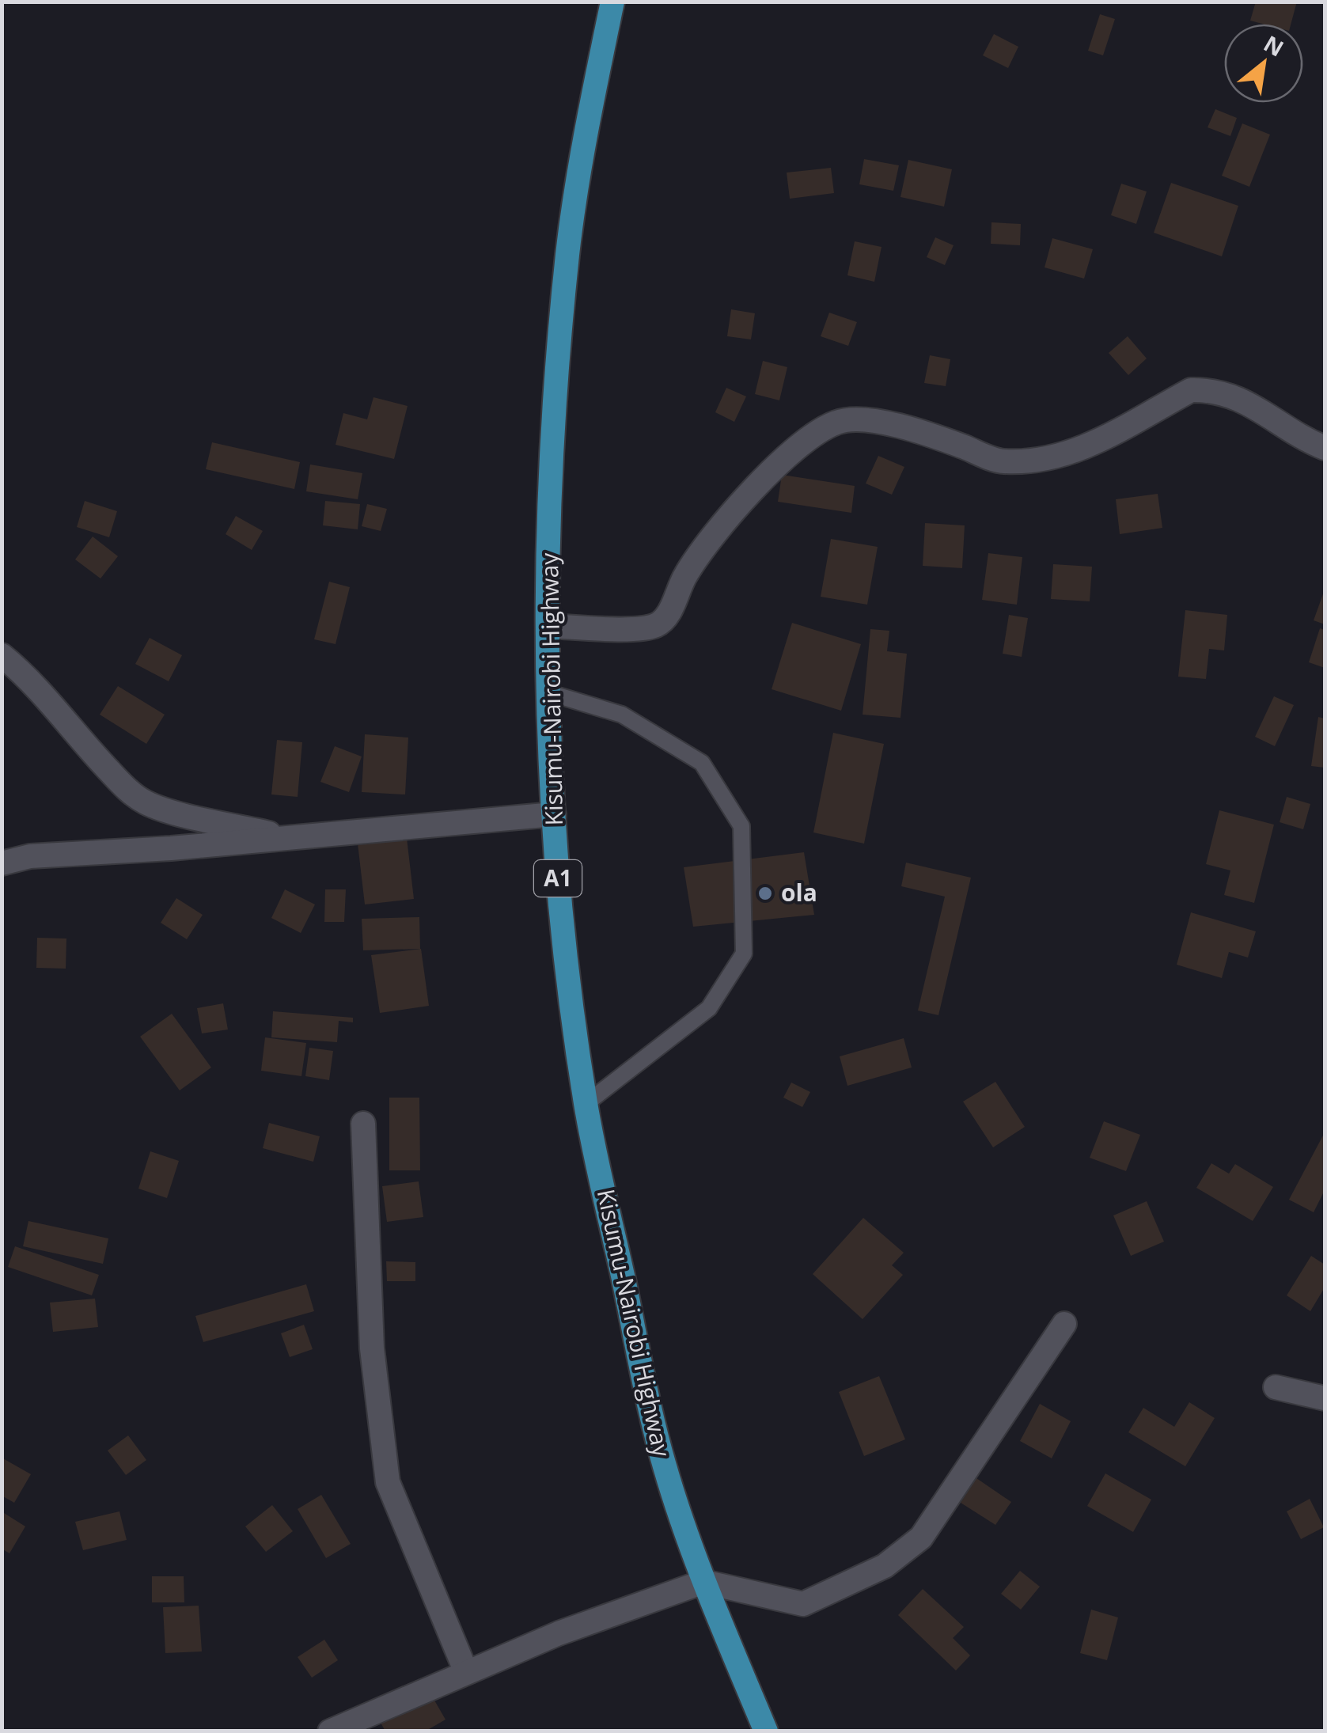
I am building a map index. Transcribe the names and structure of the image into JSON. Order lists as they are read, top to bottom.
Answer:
{
  "streets": {
    "highway": ["Kisumu-Nairobi Highway", "A1"]
  },
  "places": ["ola"],
  "north": "top right"
}
